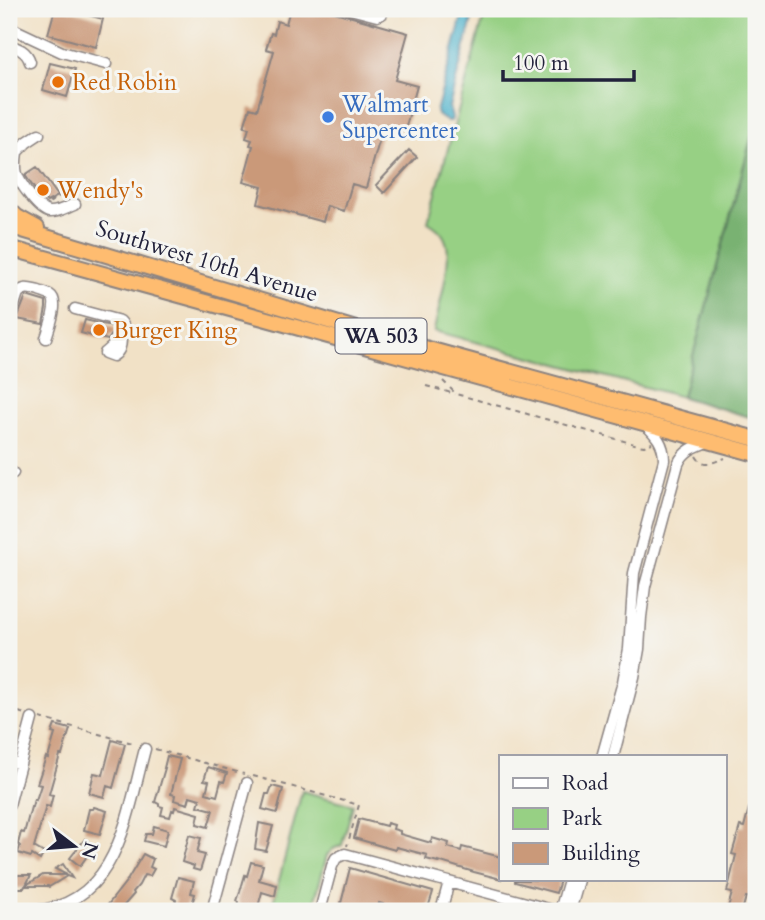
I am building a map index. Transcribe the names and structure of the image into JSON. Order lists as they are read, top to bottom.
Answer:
{
  "streets": {
    "highway": ["Southwest 10th Avenue", "WA 503"]
  },
  "places": [
    "Red Robin",
    "Walmart Supercenter",
    "Wendy's",
    "Burger King"
  ],
  "legend": ["Road", "Park", "Building"],
  "scale_bar": "100 m",
  "north": "right"
}
